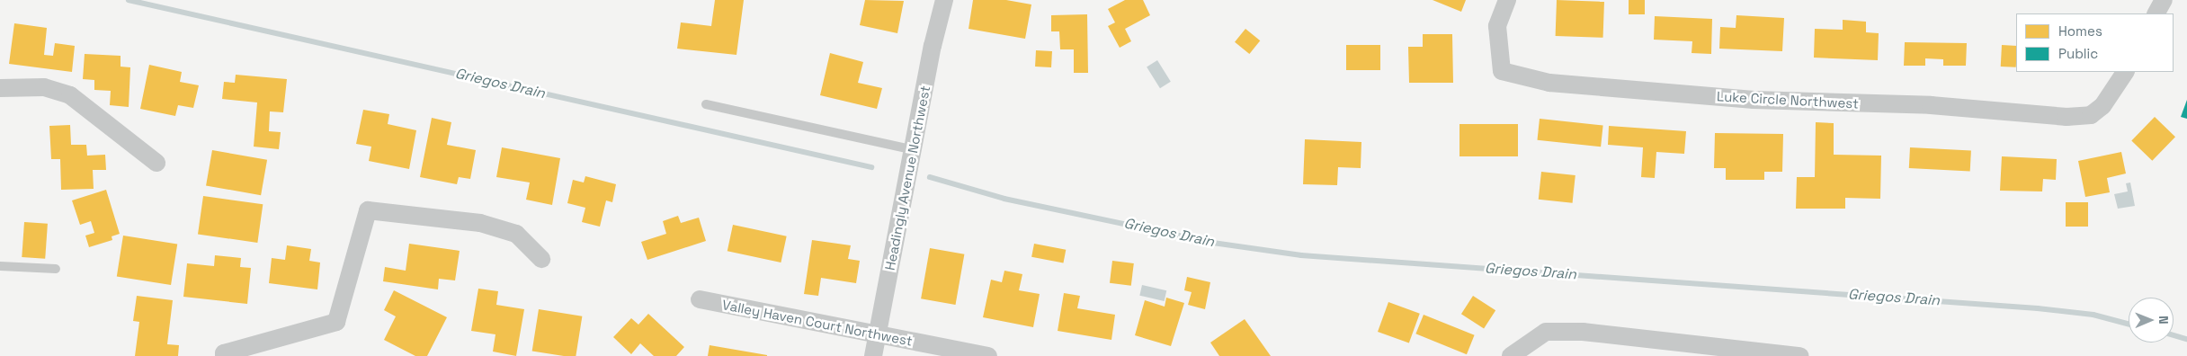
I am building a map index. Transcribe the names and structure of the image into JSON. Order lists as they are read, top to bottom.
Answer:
{
  "streets": {
    "street": ["Luke Circle Northwest", "Headingly Avenue Northwest", "Valley Haven Court Northwest"]
  },
  "crossings": [
    ["Headingly Avenue Northwest", "Valley Haven Court Northwest"]
  ],
  "water": ["Griegos Drain"],
  "legend": ["Homes", "Public"],
  "north": "right"
}
